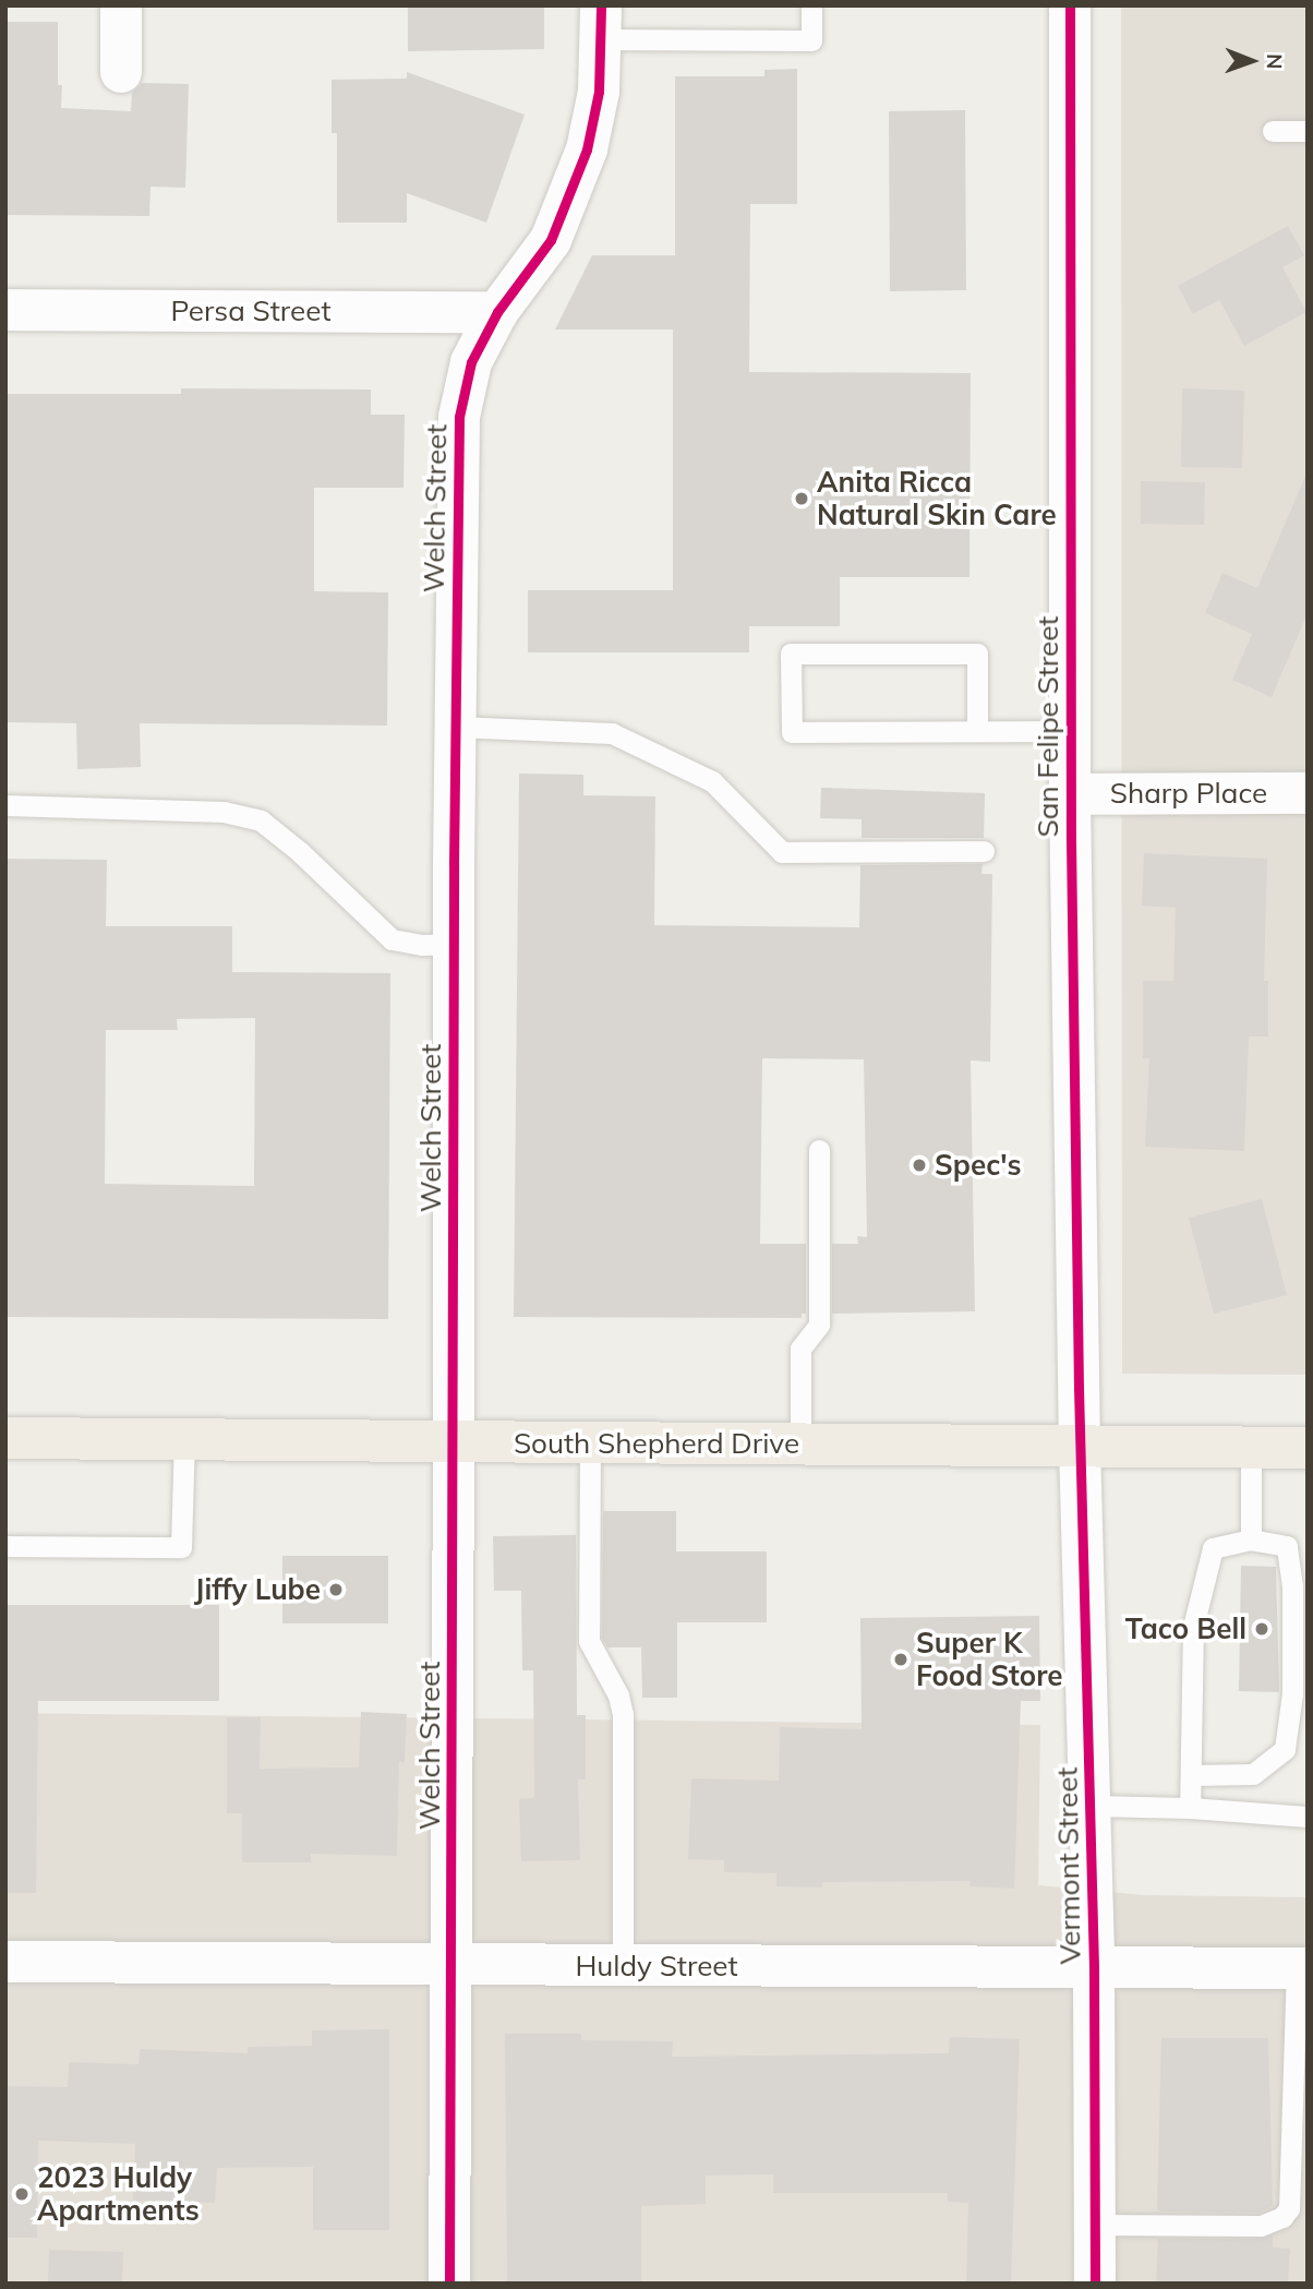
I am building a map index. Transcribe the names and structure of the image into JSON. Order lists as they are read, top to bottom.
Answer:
{
  "streets": {
    "main road": ["South Shepherd Drive"],
    "street": [
      "Persa Street",
      "Welch Street",
      "San Felipe Street",
      "Sharp Place",
      "Vermont Street",
      "Huldy Street"
    ]
  },
  "crossings": [
    ["Persa Street", "Welch Street"],
    ["Welch Street", "South Shepherd Drive"],
    ["Welch Street", "Huldy Street"],
    ["San Felipe Street", "Sharp Place"],
    ["San Felipe Street", "South Shepherd Drive"],
    ["San Felipe Street", "Vermont Street"],
    ["South Shepherd Drive", "Vermont Street"],
    ["Vermont Street", "Huldy Street"]
  ],
  "places": [
    "Anita Ricca Natural Skin Care",
    "Spec's",
    "Jiffy Lube",
    "Taco Bell",
    "Super K Food Store",
    "2023 Huldy Apartments"
  ],
  "north": "right"
}
